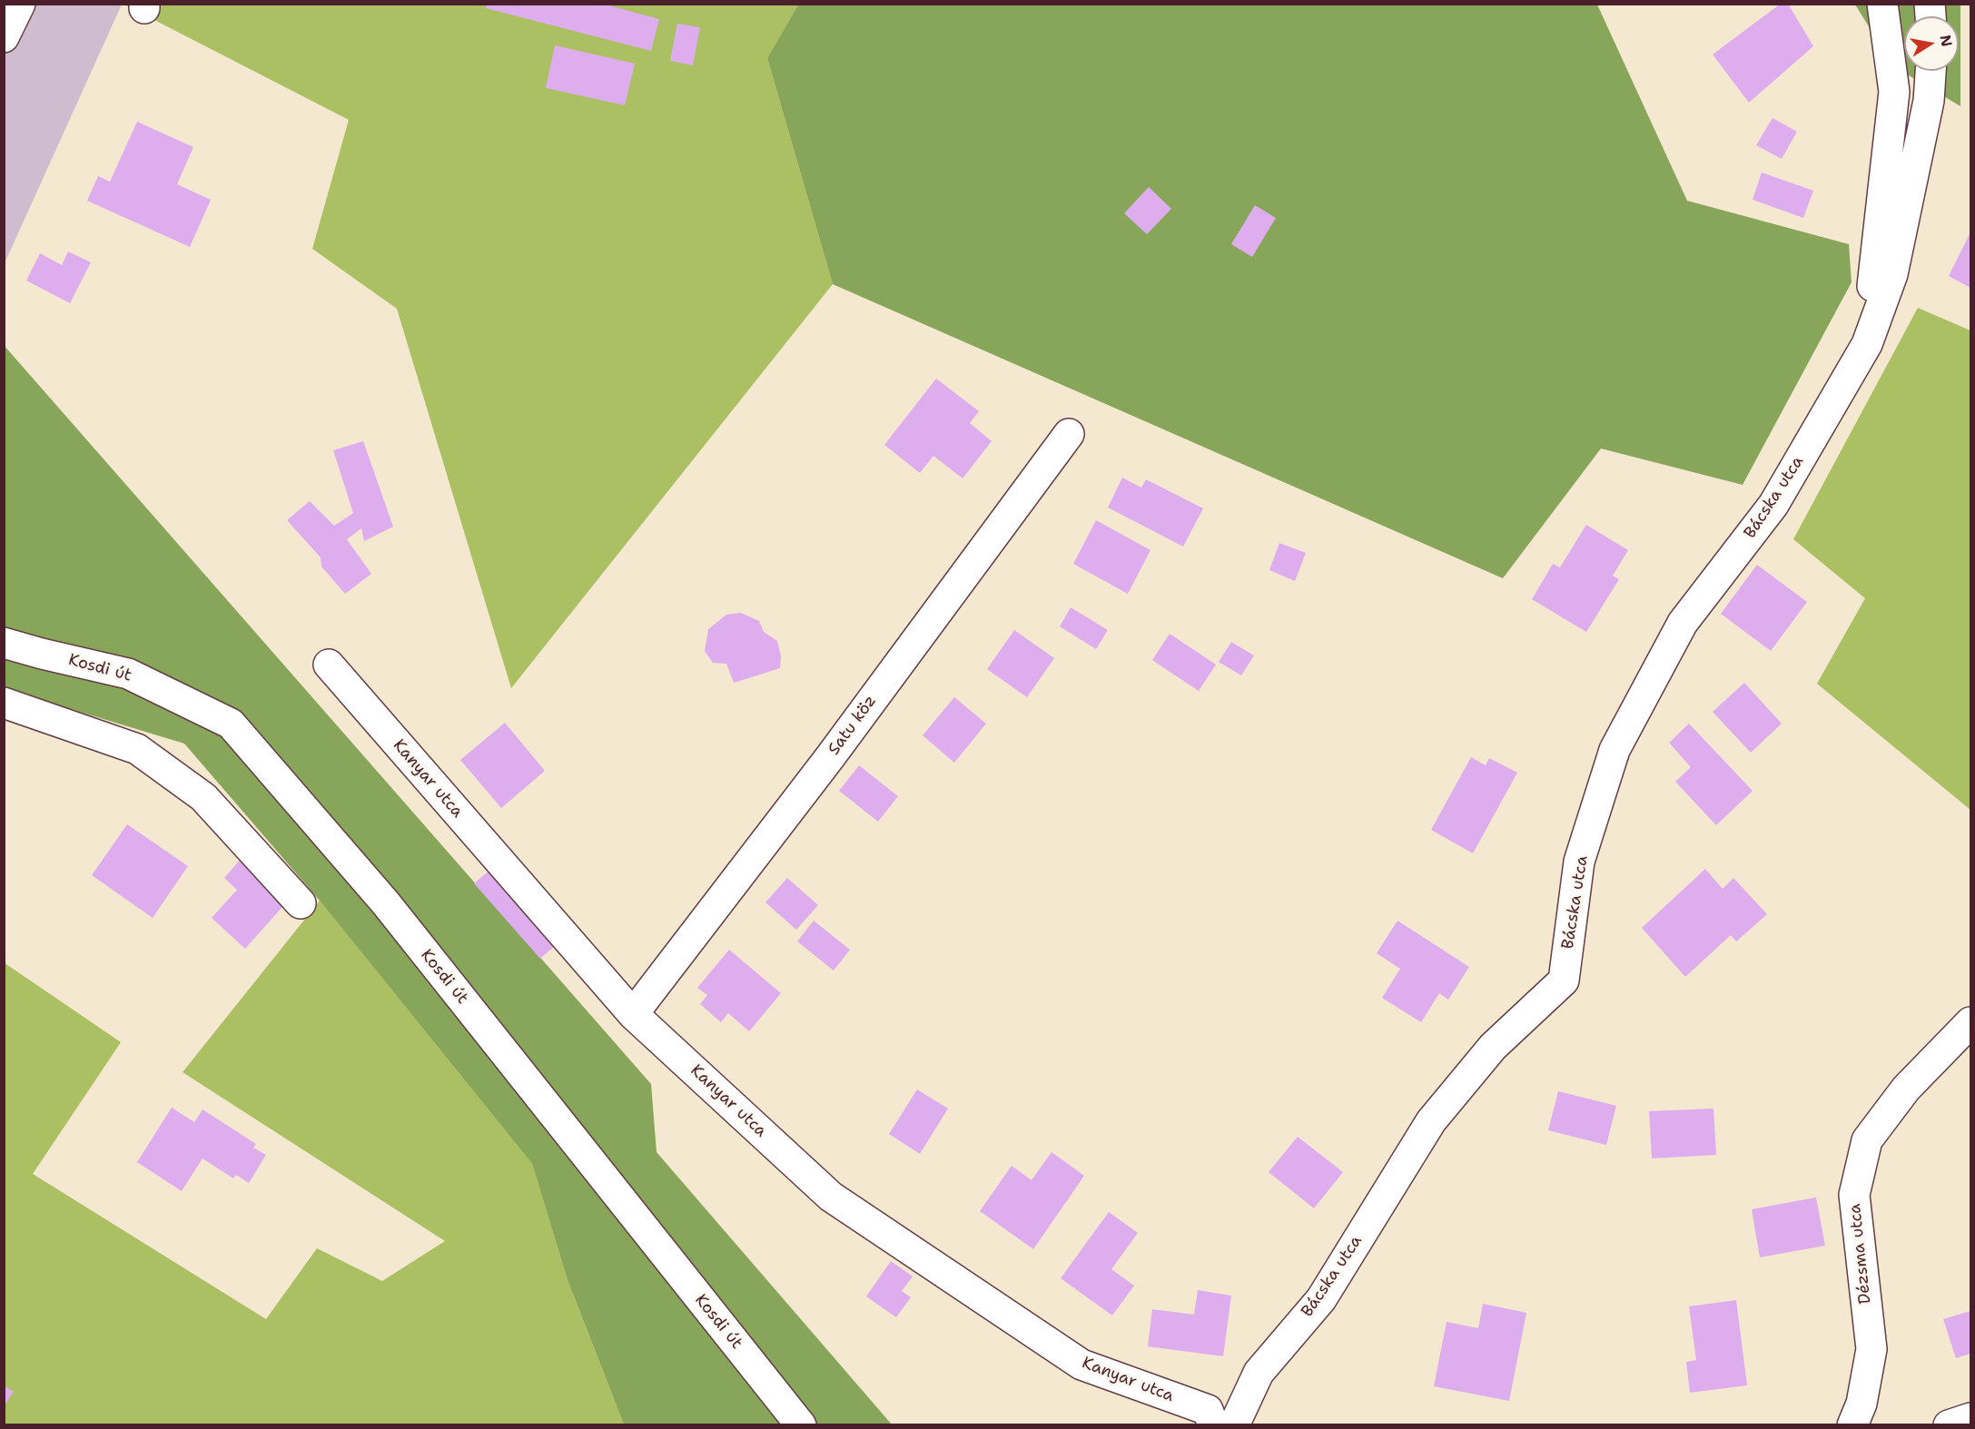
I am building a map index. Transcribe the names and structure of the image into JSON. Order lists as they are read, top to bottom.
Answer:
{
  "streets": {
    "street": [
      "Bácska utca",
      "Kosdi út",
      "Satu köz",
      "Kanyar utca",
      "Dézsma utca"
    ]
  },
  "crossings": [
    ["Satu köz", "Kanyar utca"]
  ],
  "north": "right"
}
